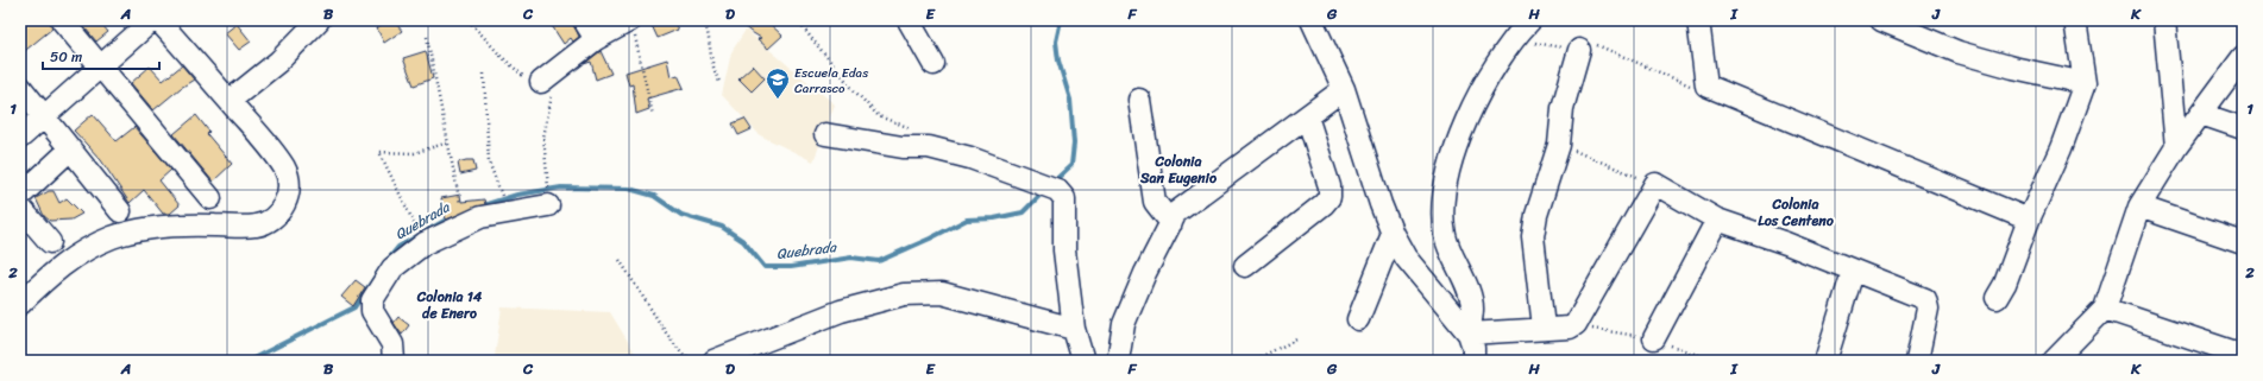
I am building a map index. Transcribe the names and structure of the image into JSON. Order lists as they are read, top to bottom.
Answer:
{
  "districts": ["Colonia San Eugenio", "Colonia Los Centeno", "Colonia 14 de Enero"],
  "water": ["Quebrada"],
  "places": {
    "school or university": ["Escuela Edas Carrasco"]
  },
  "scale_bar": "50 m",
  "grid": {
    "columns": [
      "A",
      "B",
      "C",
      "D",
      "E",
      "F",
      "G",
      "H",
      "I",
      "J",
      "K"
    ],
    "rows": ["1", "2"]
  }
}
